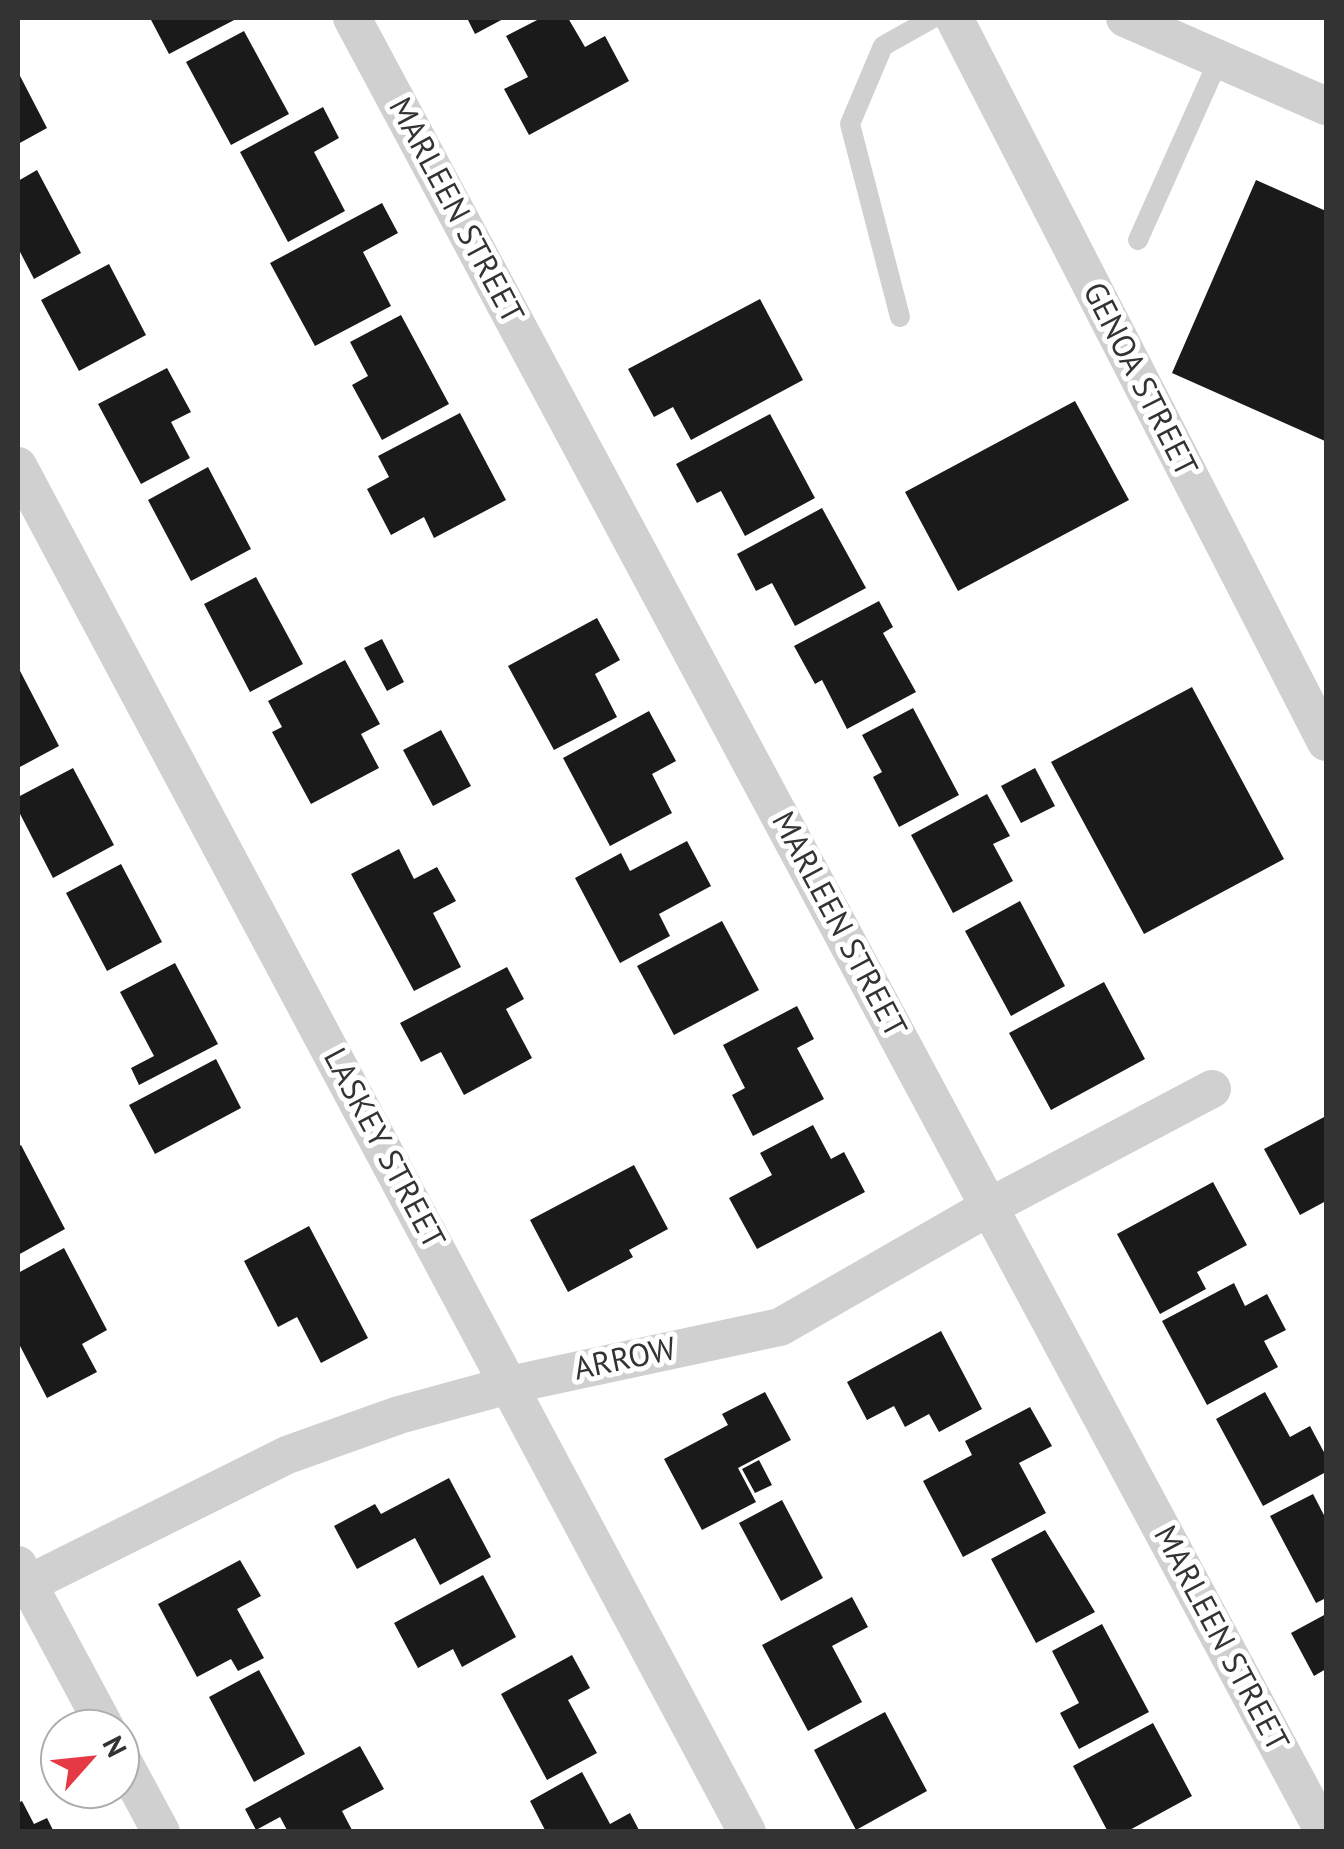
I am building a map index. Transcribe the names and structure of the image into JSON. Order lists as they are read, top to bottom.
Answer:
{
  "streets": {
    "street": [
      "MARLEEN STREET",
      "GENOA STREET",
      "LASKEY STREET",
      "ARROW"
    ]
  },
  "crossings": [
    ["MARLEEN STREET", "ARROW"],
    ["LASKEY STREET", "ARROW"]
  ],
  "north": "top right"
}
